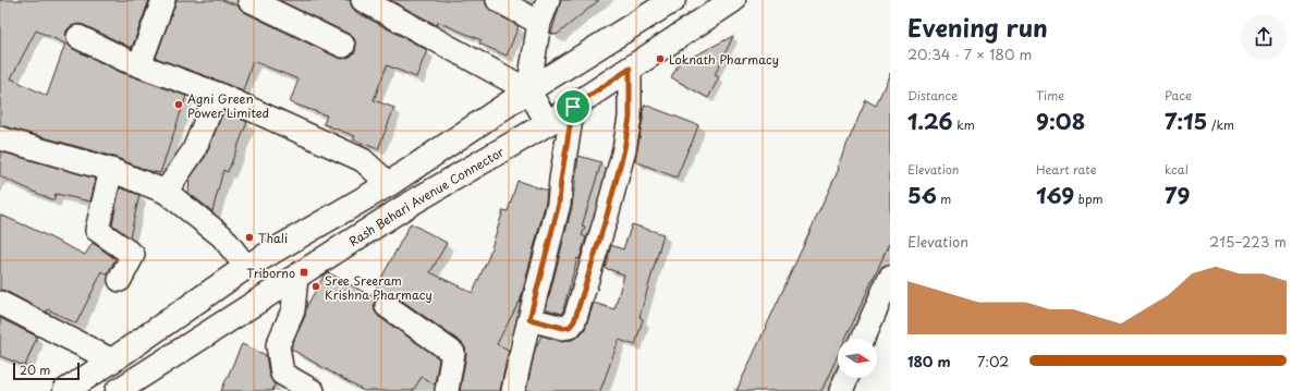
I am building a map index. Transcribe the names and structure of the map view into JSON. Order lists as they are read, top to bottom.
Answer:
{
  "streets": {
    "main road": ["Rash Behari Avenue Connector"]
  },
  "places": {
    "other": [
      "Loknath Pharmacy",
      "Agni Green Power Limited",
      "Thali",
      "Sree Sreeram Krishna Pharmacy"
    ],
    "transit": ["Triborno"]
  },
  "scale_bar": "20 m",
  "north": "right",
  "page": {
    "heading": ["Evening run", "20:34 · 7 × 180 m"],
    "stats": [
      ["Distance", "1.26 km"],
      ["Time", "9:08"],
      ["Pace", "7:15 /km"],
      ["Elevation", "56 m"],
      ["Heart rate", "169 bpm"],
      ["kcal", "79"]
    ],
    "chart": ["Elevation", "215–223 m"],
    "list": [
      {
        "name": "180 m",
        "note": "7:02"
      }
    ],
    "scale": "20 m"
  }
}
